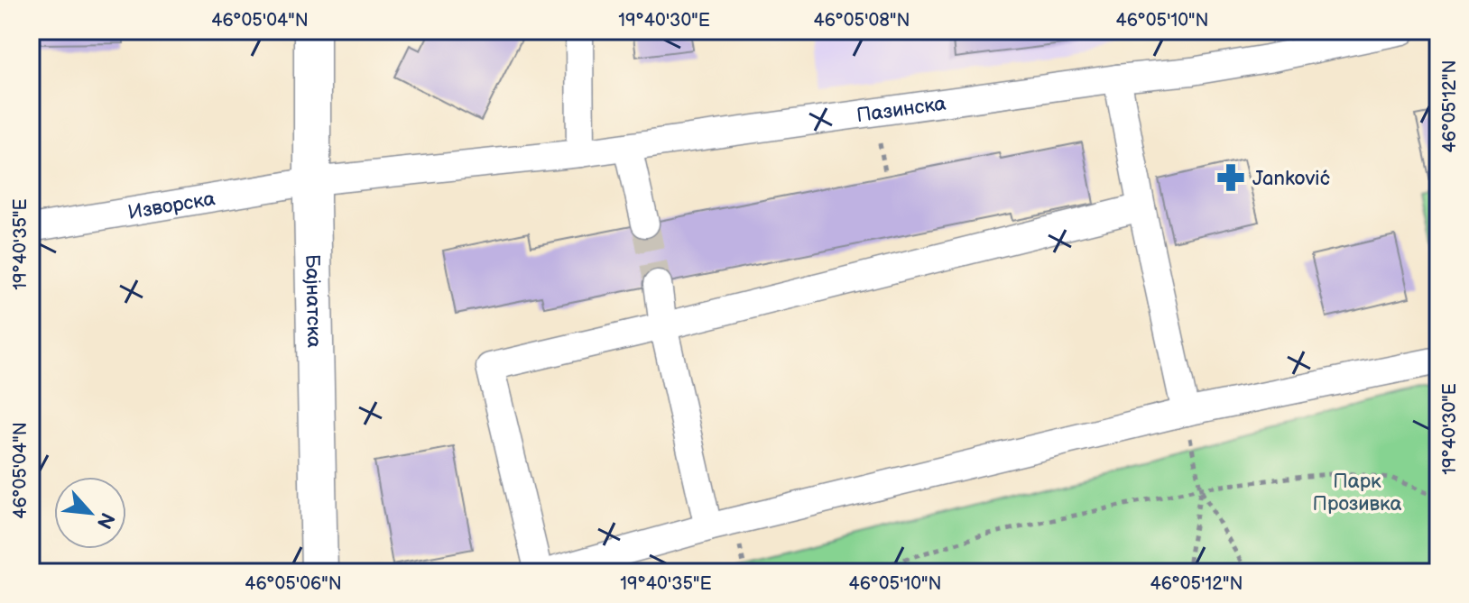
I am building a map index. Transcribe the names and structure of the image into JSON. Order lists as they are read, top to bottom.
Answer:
{
  "streets": {
    "main road": ["Бајнатска"],
    "street": ["Пазинска", "Изворска"]
  },
  "crossings": [
    ["Пазинска", "Изворска"],
    ["Пазинска", "Бајнатска"],
    ["Изворска", "Бајнатска"]
  ],
  "parks": ["Парк Прозивка"],
  "places": {
    "pharmacy": ["Janković"]
  },
  "north": "bottom right",
  "coordinates": [
    "46°05'04\"N",
    "19°40'30\"E",
    "46°05'08\"N",
    "46°05'10\"N",
    "46°05'12\"N",
    "19°40'35\"E",
    "46°05'06\"N"
  ]
}
